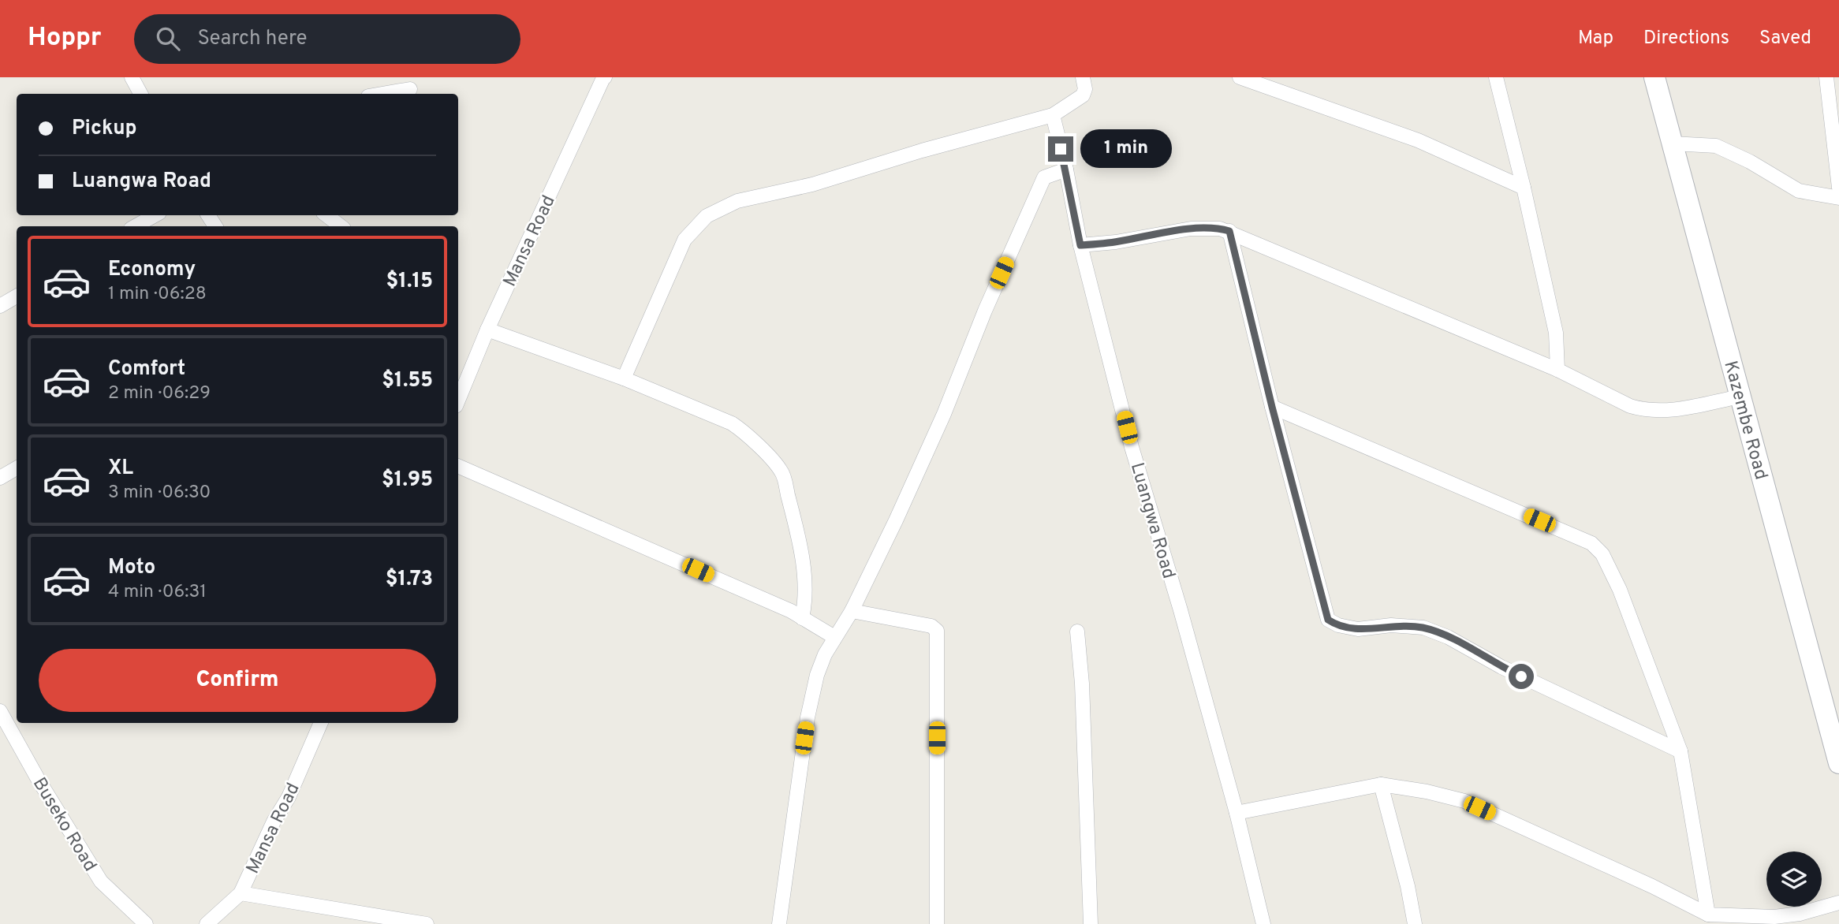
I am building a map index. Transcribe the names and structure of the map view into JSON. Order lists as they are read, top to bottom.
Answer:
{
  "streets": {
    "main road": ["Kazembe Road"],
    "street": ["Mansa Road", "Luangwa Road", "Buseko Road"]
  },
  "page": {
    "header": "Hoppr",
    "search": "Search here",
    "nav": ["Map", "Directions", "Saved"],
    "banner": ["Pickup", "Luangwa Road"],
    "bubble": "1 min",
    "list": [
      {
        "name": "Economy",
        "note": "1 min · 06:28",
        "value": "$1.15"
      },
      {
        "name": "Comfort",
        "note": "2 min · 06:29",
        "value": "$1.55"
      },
      {
        "name": "XL",
        "note": "3 min · 06:30",
        "value": "$1.95"
      },
      {
        "name": "Moto",
        "note": "4 min · 06:31",
        "value": "$1.73"
      }
    ],
    "buttons": "Confirm"
  }
}
